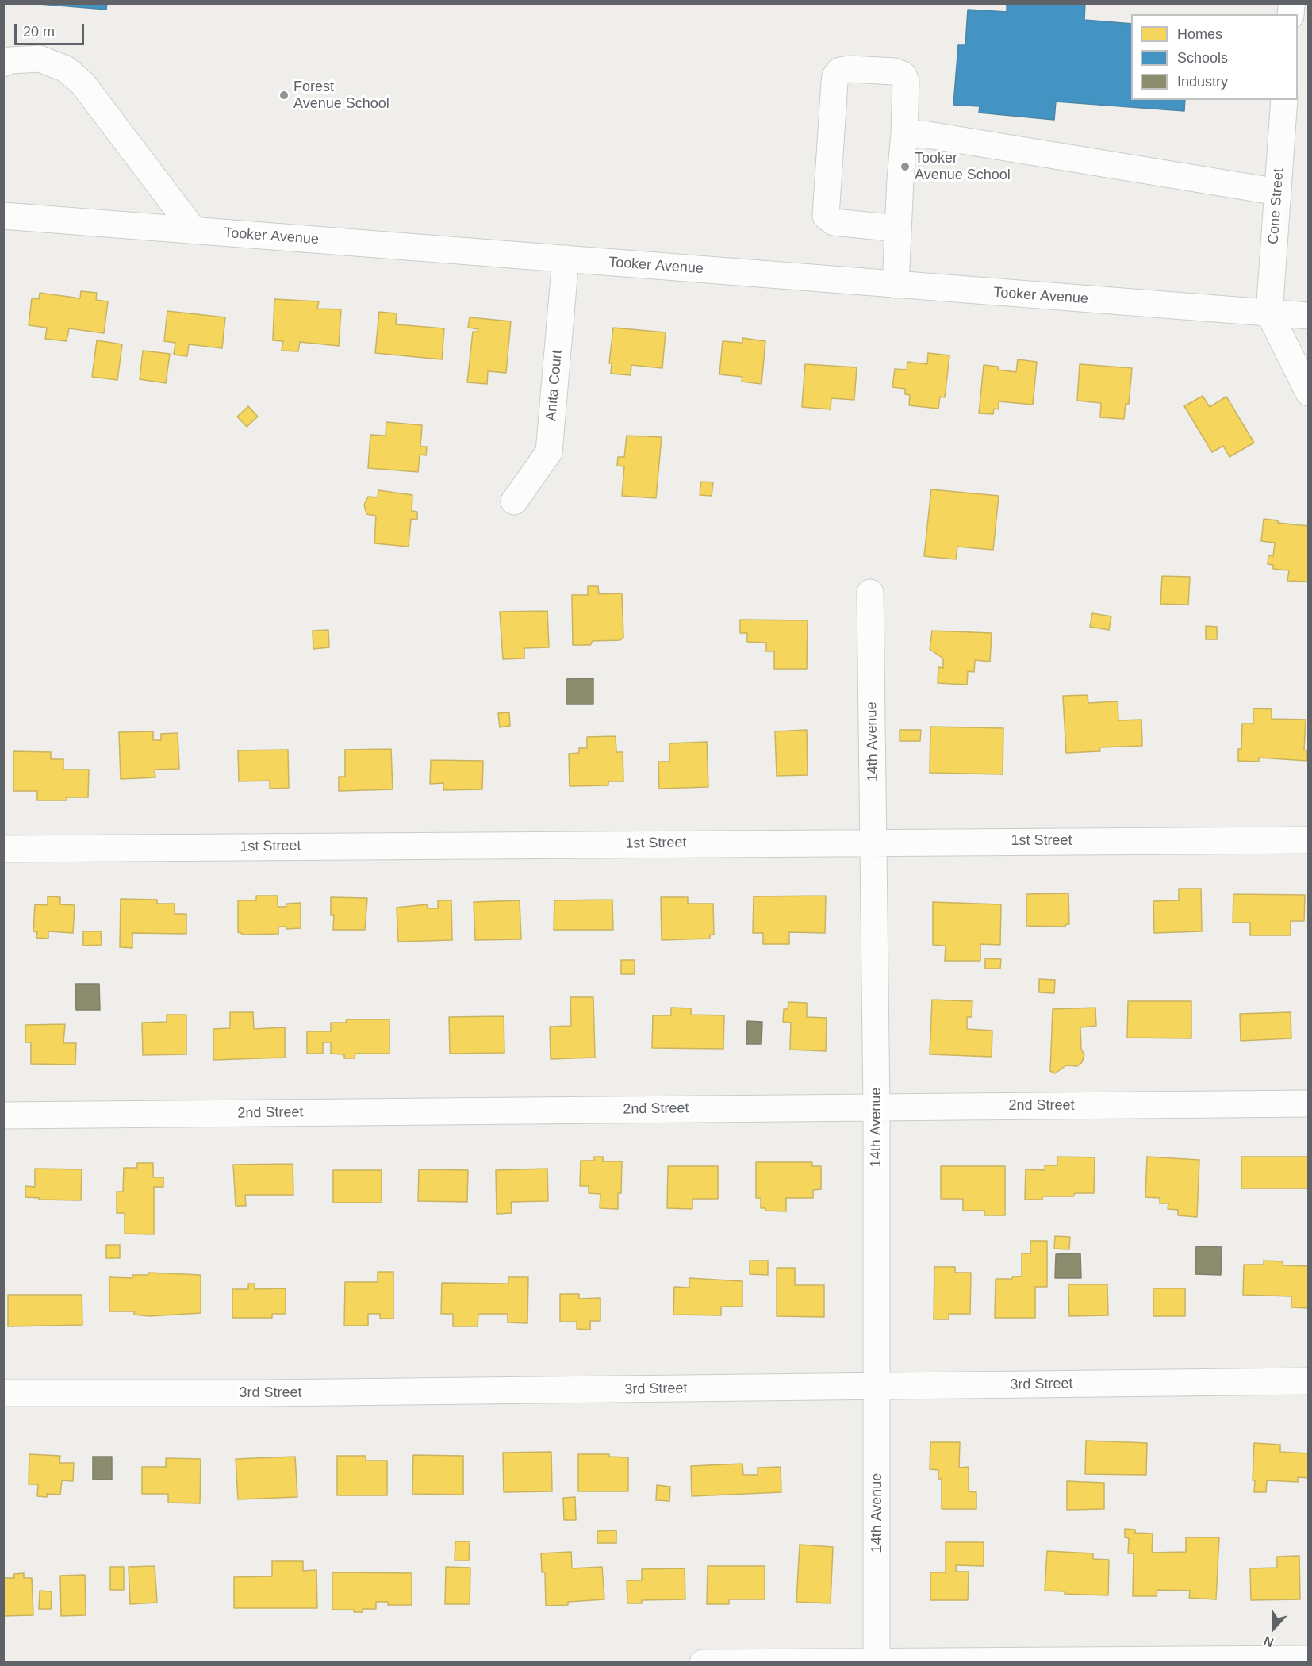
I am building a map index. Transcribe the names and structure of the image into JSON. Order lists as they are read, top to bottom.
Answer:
{
  "streets": {
    "street": [
      "Cone Street",
      "Tooker Avenue",
      "Anita Court",
      "14th Avenue",
      "1st Street",
      "2nd Street",
      "3rd Street"
    ]
  },
  "crossings": [
    ["Cone Street", "Tooker Avenue"],
    ["Tooker Avenue", "Anita Court"],
    ["14th Avenue", "1st Street"],
    ["14th Avenue", "2nd Street"],
    ["14th Avenue", "3rd Street"]
  ],
  "places": ["Forest Avenue School", "Tooker Avenue School"],
  "legend": ["Homes", "Schools", "Industry"],
  "scale_bar": "20 m",
  "north": "bottom"
}
